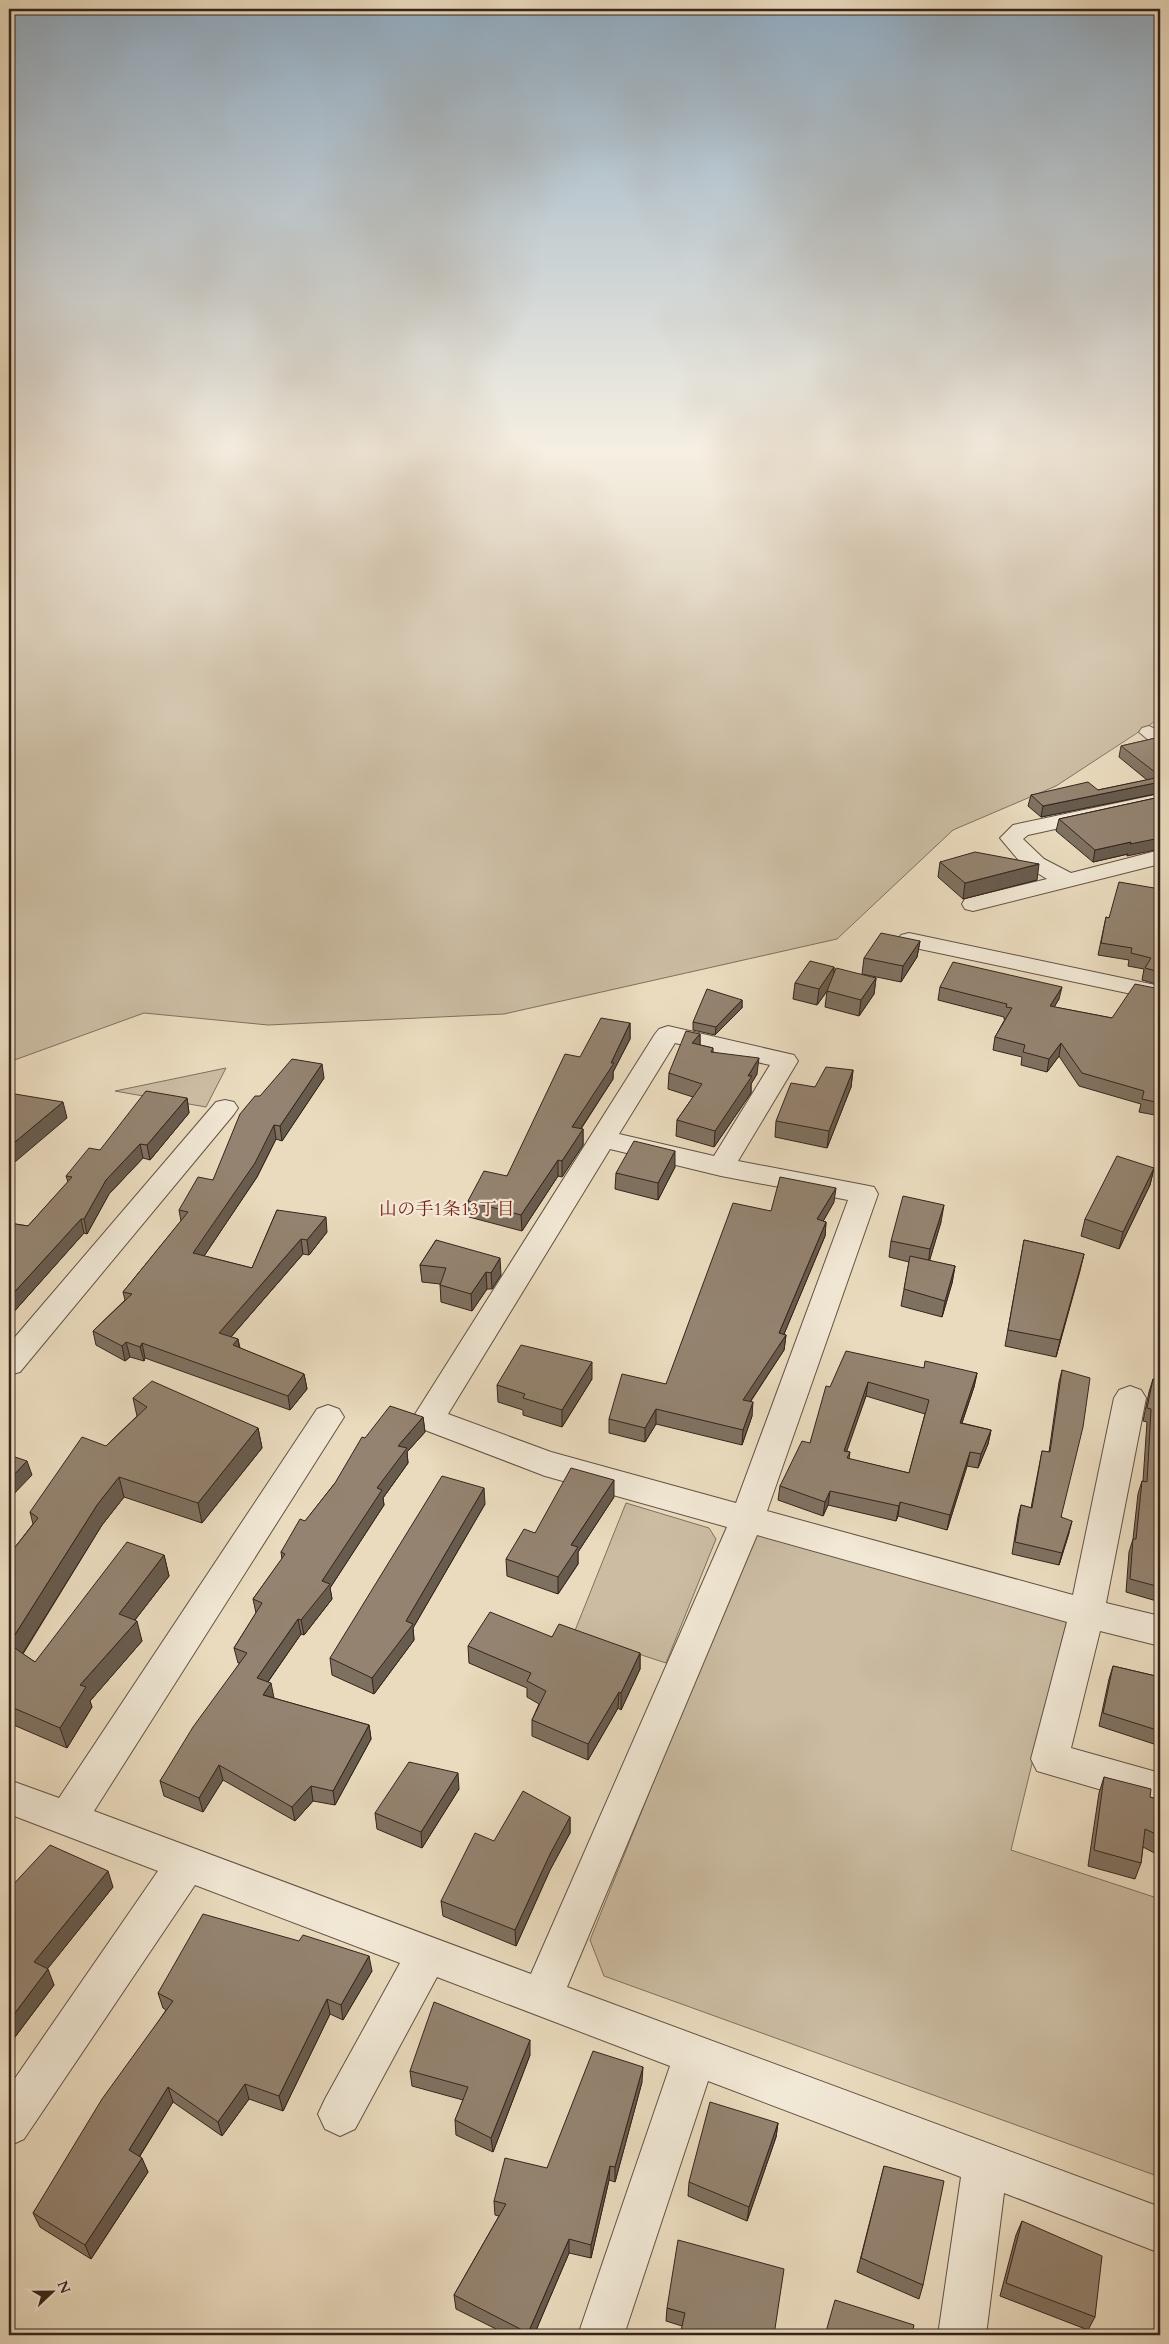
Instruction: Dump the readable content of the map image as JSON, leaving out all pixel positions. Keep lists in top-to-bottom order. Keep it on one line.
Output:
{"districts":["山の手1条13丁目"],"north":"right"}
